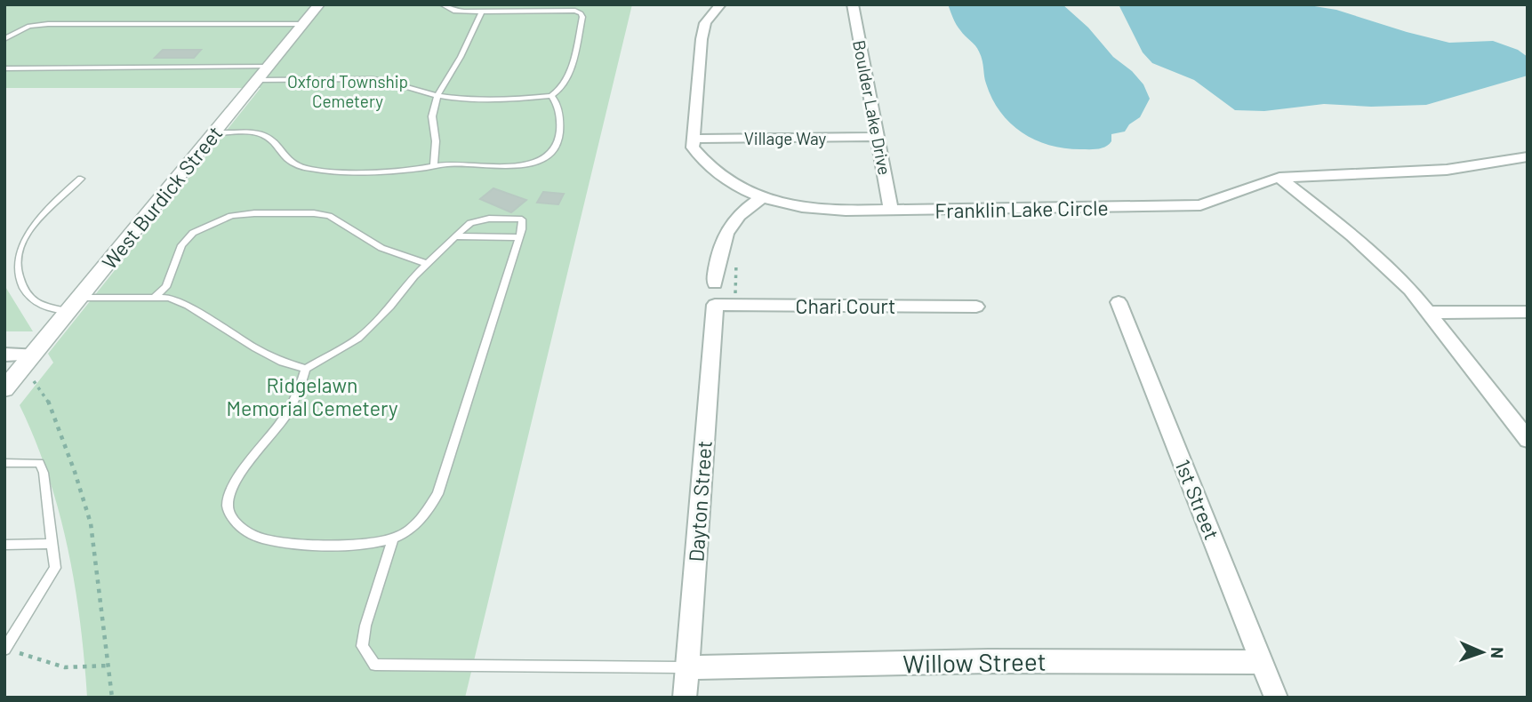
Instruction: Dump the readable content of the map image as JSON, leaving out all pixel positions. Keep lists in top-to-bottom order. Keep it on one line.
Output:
{"streets":{"street":["Boulder Lake Drive","Village Way","West Burdick Street","Franklin Lake Circle","Chari Court","1st Street","Dayton Street","Willow Street"]},"crossings":[["Boulder Lake Drive","Village Way"],["Boulder Lake Drive","Franklin Lake Circle"],["Chari Court","Dayton Street"],["1st Street","Willow Street"],["Dayton Street","Willow Street"]],"parks":["Oxford Township Cemetery","Ridgelawn Memorial Cemetery"],"north":"right"}
